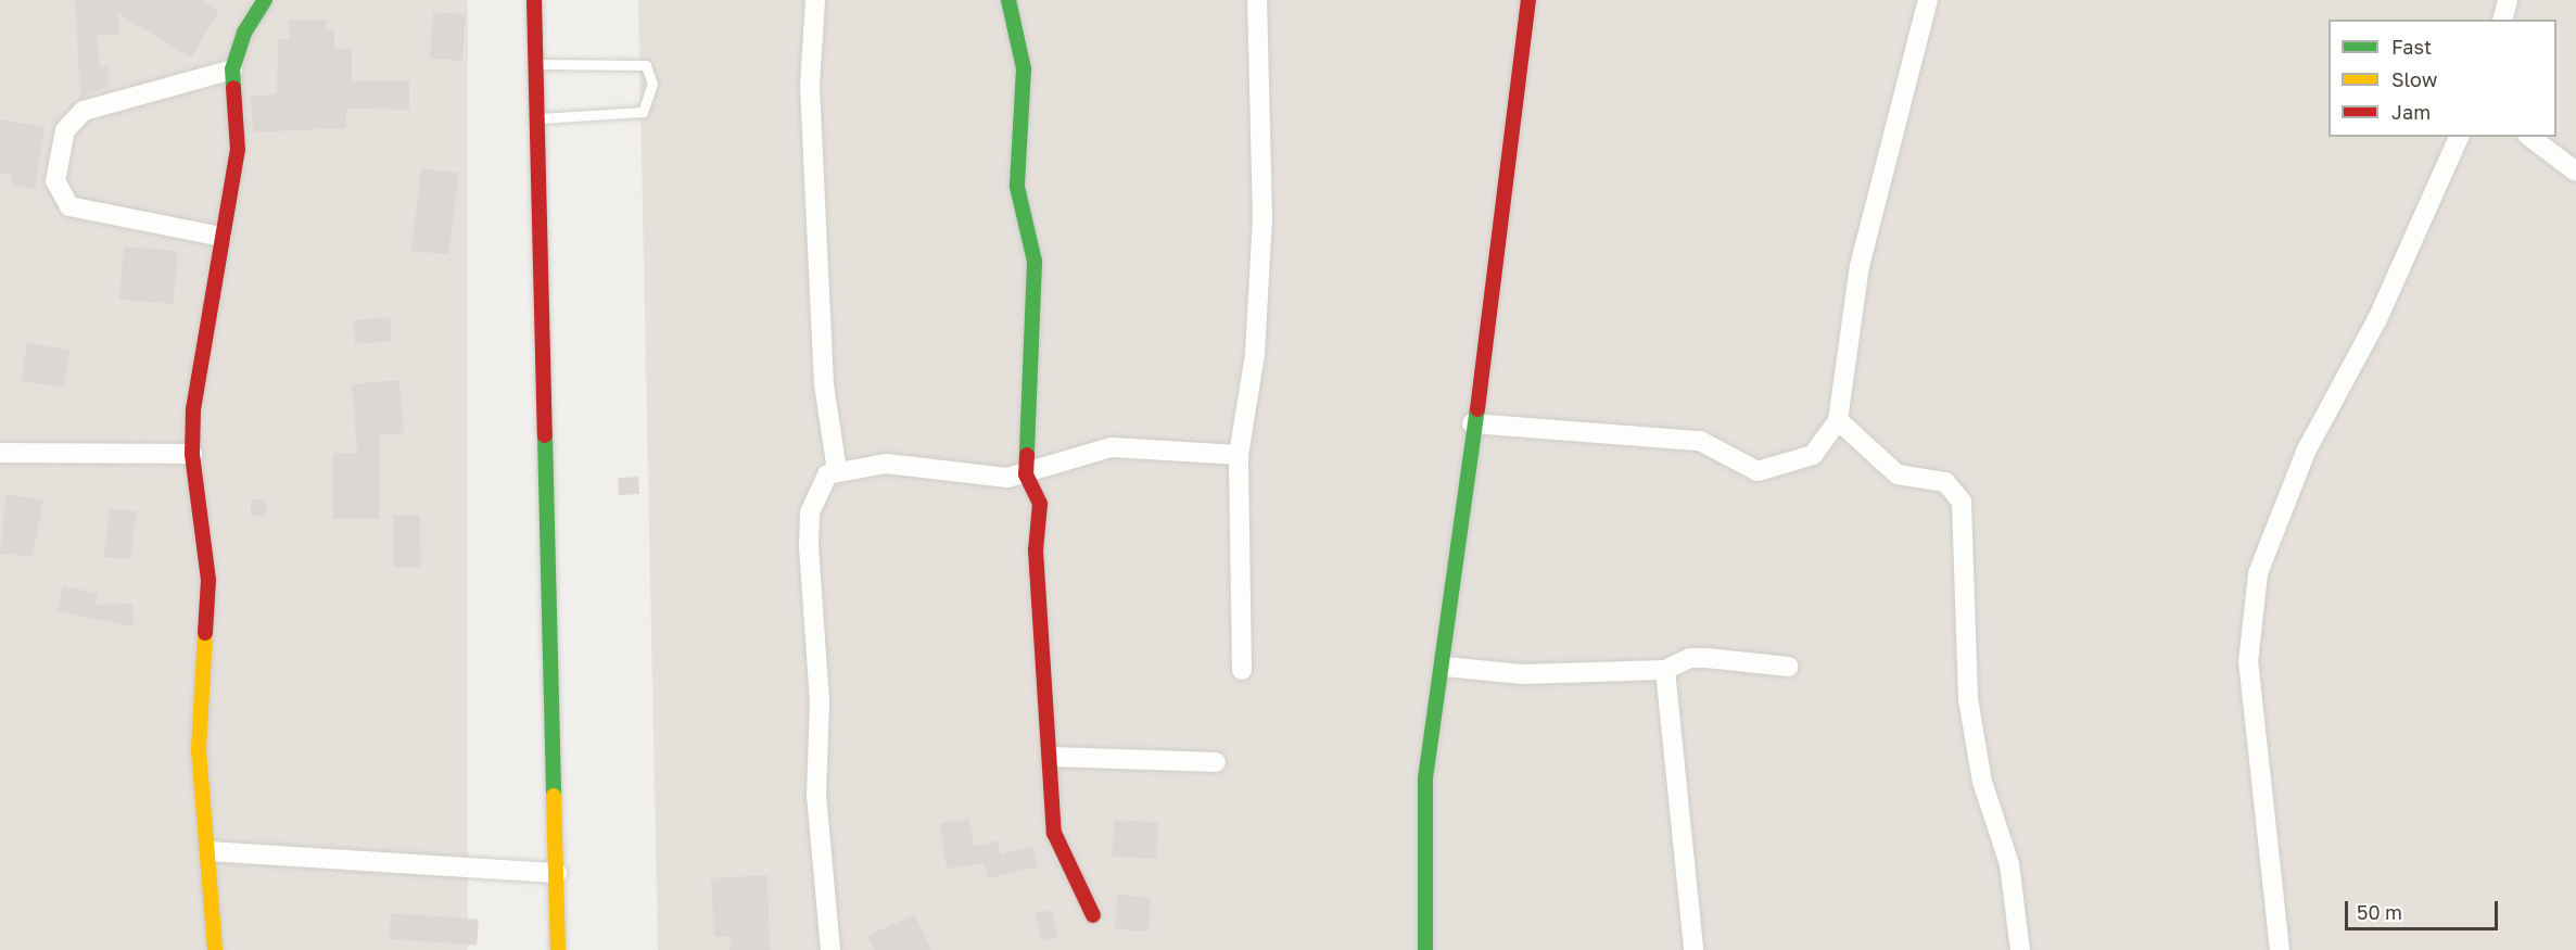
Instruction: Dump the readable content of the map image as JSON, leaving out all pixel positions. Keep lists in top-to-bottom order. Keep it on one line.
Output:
{"legend":["Fast","Slow","Jam"],"scale_bar":"50 m"}
